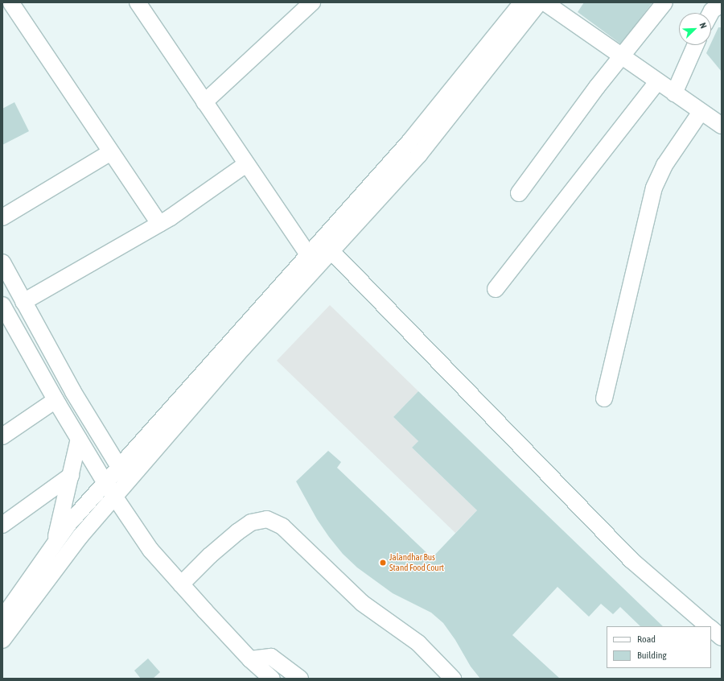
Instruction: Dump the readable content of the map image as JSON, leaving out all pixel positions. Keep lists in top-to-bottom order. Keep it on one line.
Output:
{"places":["Jalandhar Bus Stand Food Court"],"legend":["Road","Building"],"north":"top right"}
